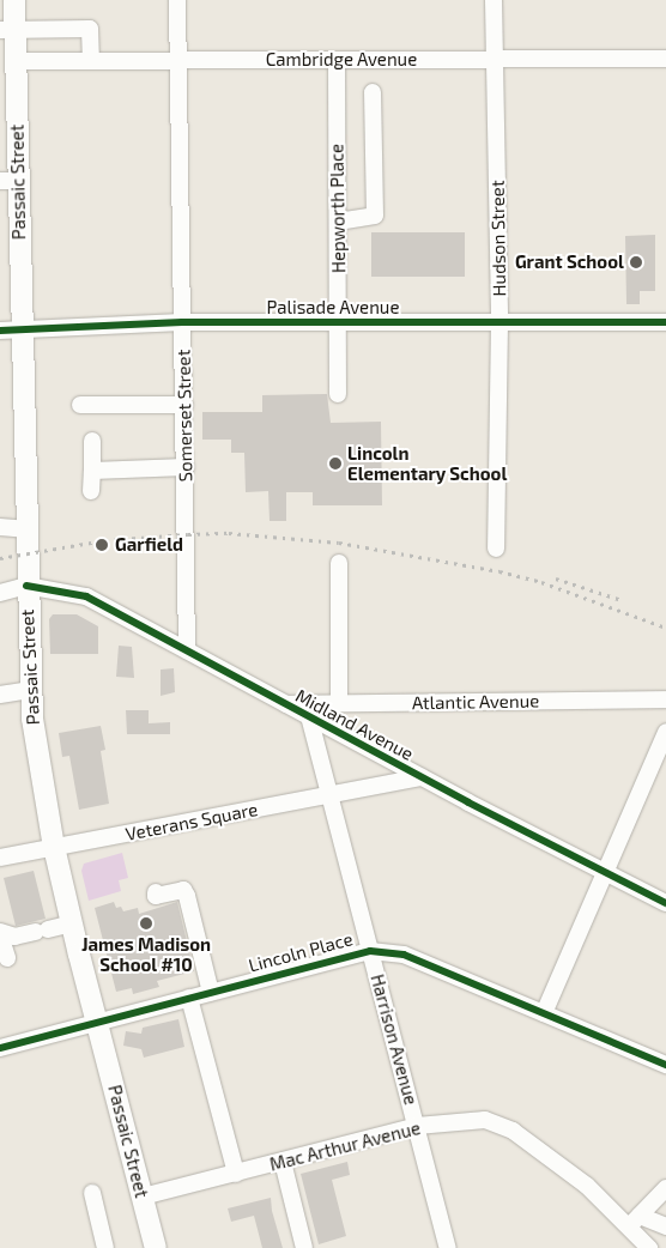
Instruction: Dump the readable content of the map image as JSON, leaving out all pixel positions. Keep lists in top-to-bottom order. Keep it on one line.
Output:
{"streets":{"main road":["Passaic Street"],"street":["Cambridge Avenue","Hepworth Place","Hudson Street","Palisade Avenue","Somerset Street","Atlantic Avenue","Midland Avenue","Veterans Square","Lincoln Place","Harrison Avenue","Mac Arthur Avenue"]},"crossings":[["Cambridge Avenue","Passaic Street"],["Cambridge Avenue","Hepworth Place"],["Cambridge Avenue","Hudson Street"],["Cambridge Avenue","Somerset Street"],["Passaic Street","Palisade Avenue"],["Passaic Street","Midland Avenue"],["Passaic Street","Veterans Square"],["Passaic Street","Lincoln Place"],["Passaic Street","Mac Arthur Avenue"],["Hepworth Place","Palisade Avenue"],["Hudson Street","Palisade Avenue"],["Palisade Avenue","Somerset Street"],["Somerset Street","Midland Avenue"],["Atlantic Avenue","Midland Avenue"],["Midland Avenue","Veterans Square"],["Veterans Square","Harrison Avenue"],["Lincoln Place","Harrison Avenue"],["Harrison Avenue","Mac Arthur Avenue"]],"places":["Grant School","Lincoln Elementary School","Garfield","James Madison School #10"]}
